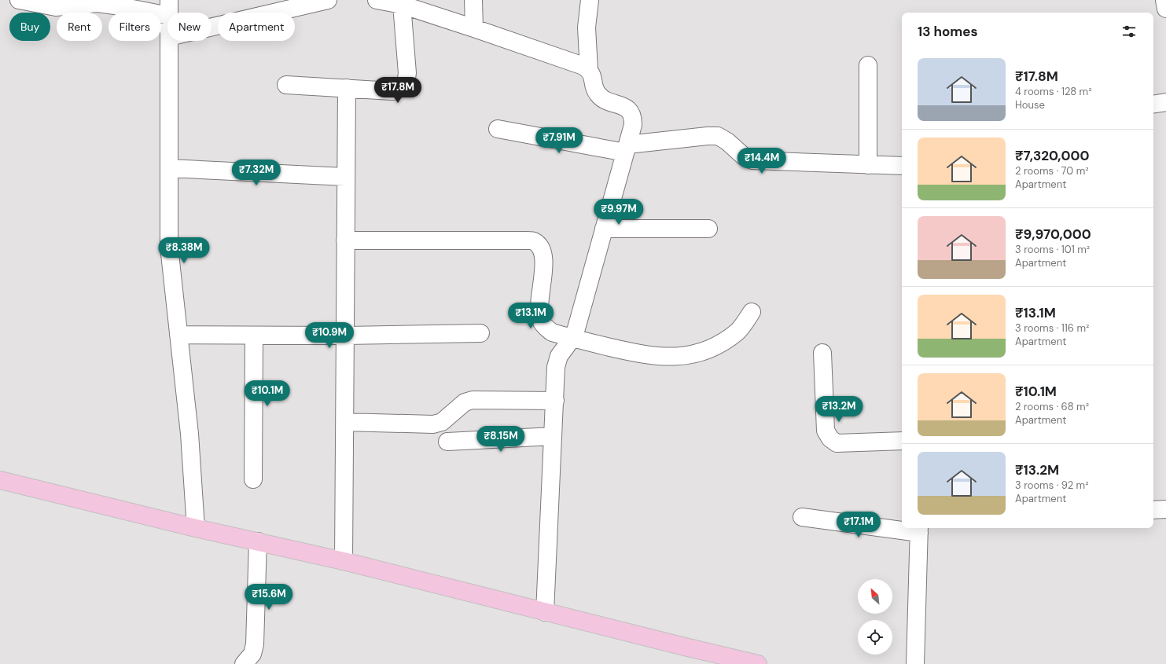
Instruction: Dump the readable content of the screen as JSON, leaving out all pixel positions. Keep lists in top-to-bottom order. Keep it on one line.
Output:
{"north":"top left","page":{"chip":["Buy","Rent","Filters","New","Apartment"],"heading":"13 homes","list":[{"name":"₹17.8M","note":"4 rooms · 128 m² · House"},{"name":"₹7,320,000","note":"2 rooms · 70 m² · Apartment"},{"name":"₹9,970,000","note":"3 rooms · 101 m² · Apartment"},{"name":"₹13.1M","note":"3 rooms · 116 m² · Apartment"},{"name":"₹10.1M","note":"2 rooms · 68 m² · Apartment"},{"name":"₹13.2M","note":"3 rooms · 92 m² · Apartment"}],"price":["₹17.8M","₹7.91M","₹14.4M","₹7.32M","₹9.97M","₹8.38M","₹13.1M","₹10.9M","₹10.1M","₹13.2M","₹8.15M","₹17.1M","₹15.6M"]}}
